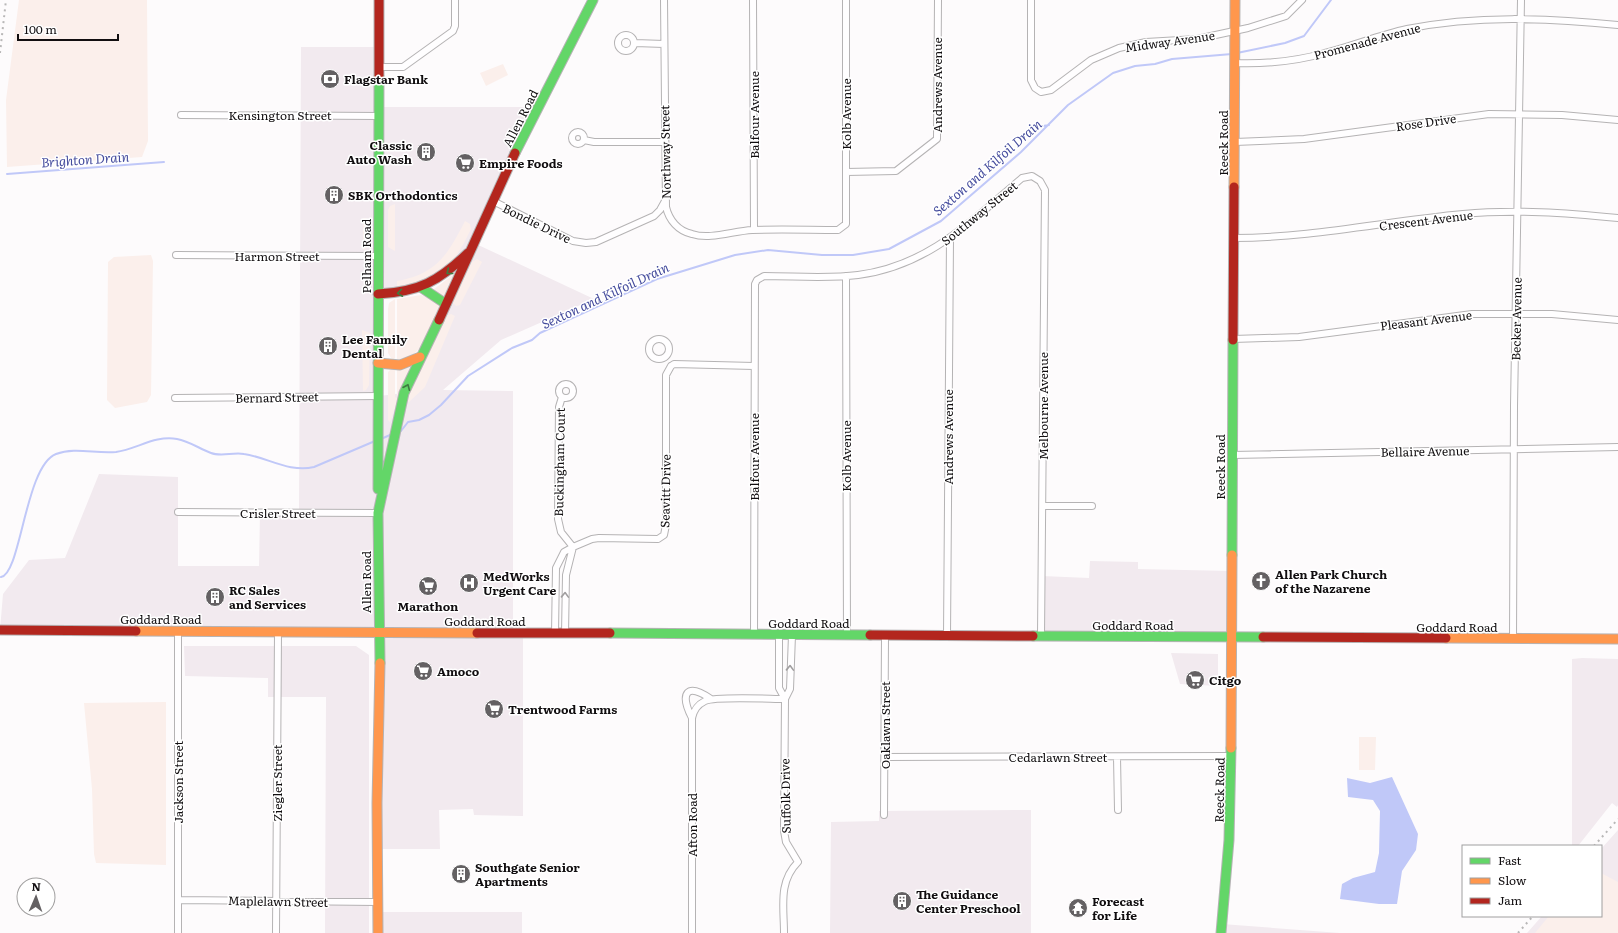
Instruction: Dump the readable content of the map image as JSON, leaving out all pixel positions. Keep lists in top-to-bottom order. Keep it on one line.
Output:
{"streets":{"main road":["Allen Road","Reeck Road","Pelham Road","Goddard Road"],"street":["Midway Avenue","Promenade Avenue","Andrews Avenue","Kolb Avenue","Kensington Street","Balfour Avenue","Rose Drive","Northway Street","Southway Street","Crescent Avenue","Bondie Drive","Harmon Street","Becker Avenue","Pleasant Avenue","Bernard Street","Melbourne Avenue","Bellaire Avenue","Buckingham Court","Seavitt Drive","Crisler Street","Oaklawn Street","Cedarlawn Street","Jackson Street","Ziegler Street","Suffolk Drive","Afton Road","Maplelawn Street"]},"crossings":[["Midway Avenue","Reeck Road"],["Promenade Avenue","Reeck Road"],["Promenade Avenue","Becker Avenue"],["Andrews Avenue","Kolb Avenue"],["Andrews Avenue","Southway Street"],["Andrews Avenue","Goddard Road"],["Kolb Avenue","Northway Street"],["Kolb Avenue","Southway Street"],["Kolb Avenue","Goddard Road"],["Kensington Street","Pelham Road"],["Balfour Avenue","Northway Street"],["Balfour Avenue","Southway Street"],["Balfour Avenue","Goddard Road"],["Allen Road","Bondie Drive"],["Allen Road","Pelham Road"],["Allen Road","Crisler Street"],["Allen Road","Goddard Road"],["Allen Road","Maplelawn Street"],["Rose Drive","Reeck Road"],["Rose Drive","Becker Avenue"],["Reeck Road","Crescent Avenue"],["Reeck Road","Pleasant Avenue"],["Reeck Road","Bellaire Avenue"],["Reeck Road","Goddard Road"],["Reeck Road","Cedarlawn Street"],["Northway Street","Bondie Drive"],["Southway Street","Melbourne Avenue"],["Crescent Avenue","Becker Avenue"],["Harmon Street","Pelham Road"],["Pelham Road","Bernard Street"],["Pelham Road","Crisler Street"],["Becker Avenue","Pleasant Avenue"],["Becker Avenue","Bellaire Avenue"],["Becker Avenue","Goddard Road"],["Melbourne Avenue","Goddard Road"],["Buckingham Court","Seavitt Drive"],["Goddard Road","Oaklawn Street"],["Goddard Road","Jackson Street"],["Goddard Road","Ziegler Street"],["Goddard Road","Suffolk Drive"],["Oaklawn Street","Cedarlawn Street"],["Jackson Street","Maplelawn Street"],["Ziegler Street","Maplelawn Street"]],"water":["Brighton Drain","Sexton and Kilfoil Drain"],"places":{"bank":["Flagstar Bank"],"building":["Classic Auto Wash","SBK Orthodontics","Lee Family Dental","RC Sales and Services","Southgate Senior Apartments","The Guidance Center Preschool"],"supermarket":["Empire Foods","Marathon","Amoco","Citgo","Trentwood Farms"],"church":["Allen Park Church of the Nazarene"],"hospital":["MedWorks Urgent Care"],"temple":["Forecast for Life"]},"legend":["Fast","Slow","Jam"],"scale_bar":"100 m","north":"top"}
